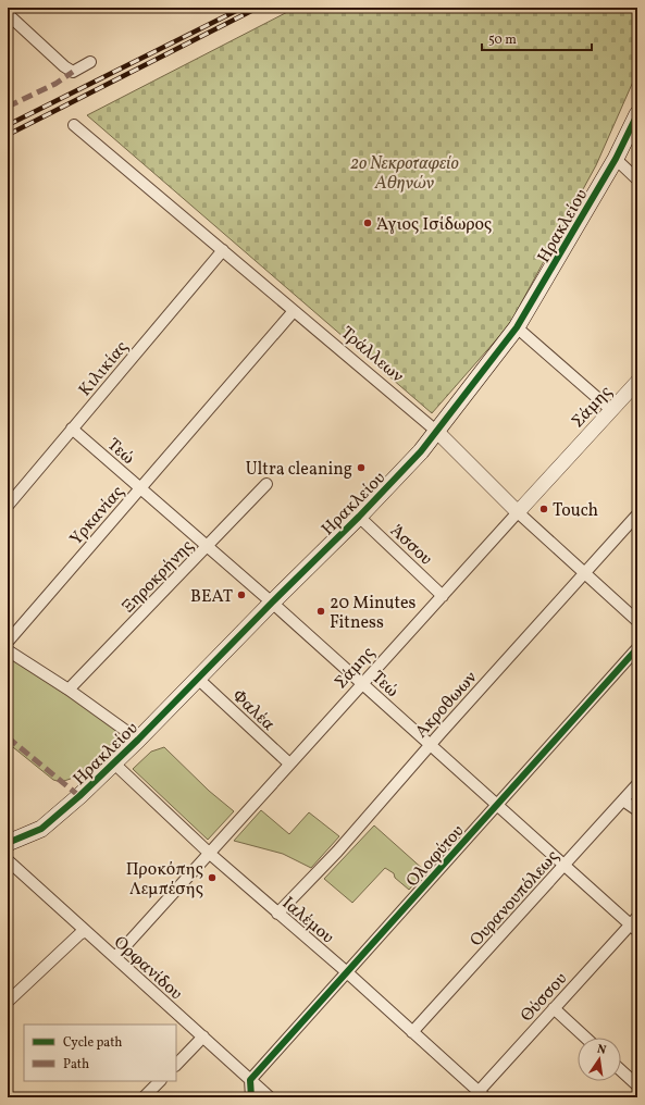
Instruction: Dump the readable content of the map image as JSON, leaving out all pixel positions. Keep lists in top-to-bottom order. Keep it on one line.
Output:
{"streets":{"main road":["Ηρακλείου"],"street":["Τράλλεων","Κιλικίας","Σάμης","Τεώ","Υρκανίας","Άσσου","Ξηροκρήνης","Ακροθωων","Φαλέα","Ολοφύτου","Ουρανουπόλεως","Ιαλέμου","Ορφανίδου","Θύσσου"]},"crossings":[["Ηρακλείου","Τράλλεων"],["Ηρακλείου","Τεώ"],["Ηρακλείου","Άσσου"],["Ηρακλείου","Φαλέα"],["Ηρακλείου","Ιαλέμου"],["Τράλλεων","Κιλικίας"],["Τράλλεων","Σάμης"],["Τράλλεων","Υρκανίας"],["Τράλλεων","Ακροθωων"],["Κιλικίας","Τεώ"],["Σάμης","Τεώ"],["Σάμης","Άσσου"],["Σάμης","Φαλέα"],["Σάμης","Ιαλέμου"],["Σάμης","Ορφανίδου"],["Τεώ","Υρκανίας"],["Τεώ","Ξηροκρήνης"],["Τεώ","Ακροθωων"],["Τεώ","Ολοφύτου"],["Τεώ","Ουρανουπόλεως"],["Τεώ","Θύσσου"],["Ακροθωων","Ιαλέμου"],["Ολοφύτου","Ιαλέμου"],["Ολοφύτου","Ορφανίδου"],["Ουρανουπόλεως","Ιαλέμου"],["Ιαλέμου","Θύσσου"]],"parks":["2ο Νεκροταφείο Αθηνών"],"places":["Άγιος Ισίδωρος","Ultra cleaning","Touch","ΒΕΑΤ","20 Μinutes Fitness","Προκόπης Λεμπέσης"],"legend":["Cycle path","Path"],"scale_bar":"50 m","north":"top"}
